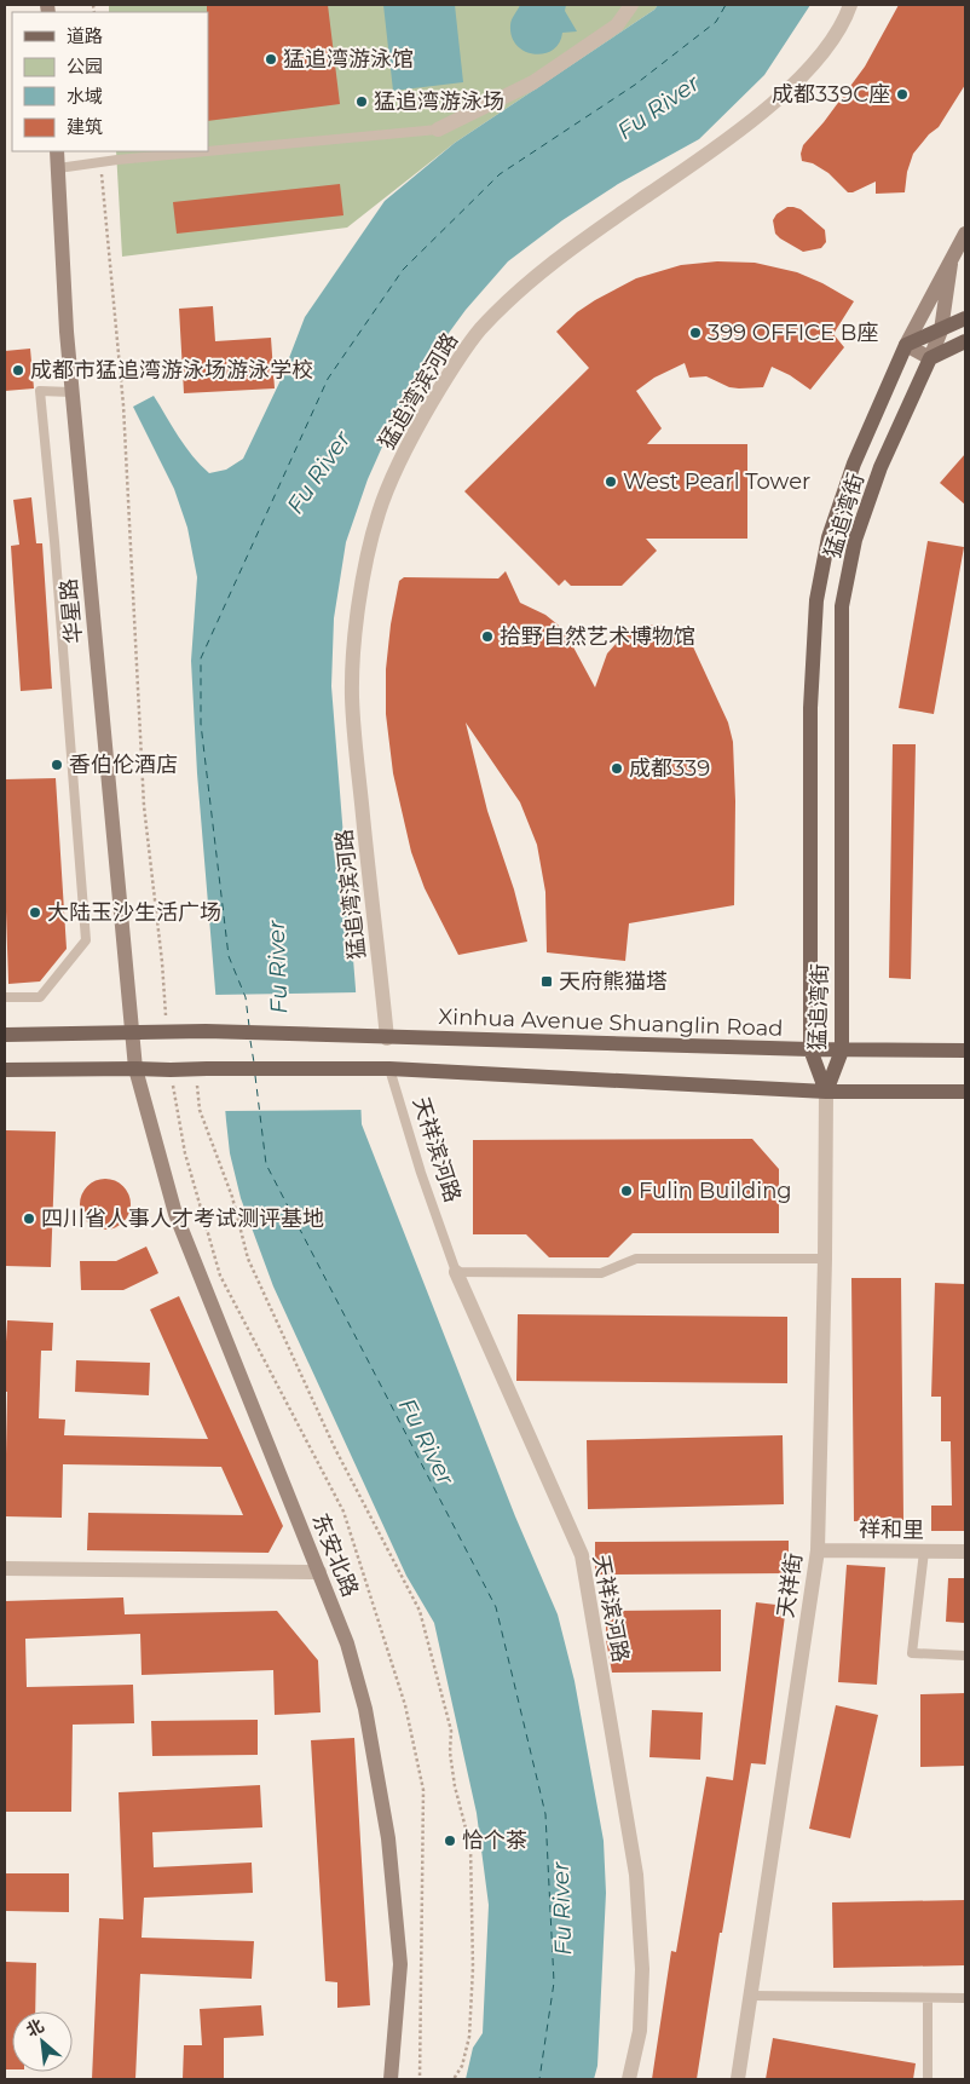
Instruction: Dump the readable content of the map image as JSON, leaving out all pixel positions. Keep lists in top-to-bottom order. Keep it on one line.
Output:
{"streets":{"main road":["猛追湾街","Xinhua Avenue Shuanglin Road"],"street":["猛追湾滨河路","华星路","天祥滨河路","祥和里","东安北路","天祥街"]},"crossings":[["猛追湾滨河路","Xinhua Avenue Shuanglin Road"],["猛追湾街","Xinhua Avenue Shuanglin Road"],["猛追湾街","天祥街"],["华星路","Xinhua Avenue Shuanglin Road"],["华星路","东安北路"],["祥和里","天祥街"]],"water":["Fu River"],"places":{"other":["猛追湾游泳馆","成都339C座","猛追湾游泳场","399 OFFICE B座","成都市猛追湾游泳场游泳学校","West Pearl Tower","拾野自然艺术博物馆","香伯伦酒店","成都339","大陆玉沙生活广场","Fulin Building","四川省人事人才考试测评基地","恰个茶"],"transit":["天府熊猫塔"]},"legend":["道路","公园","水域","建筑"],"north":"top left"}
